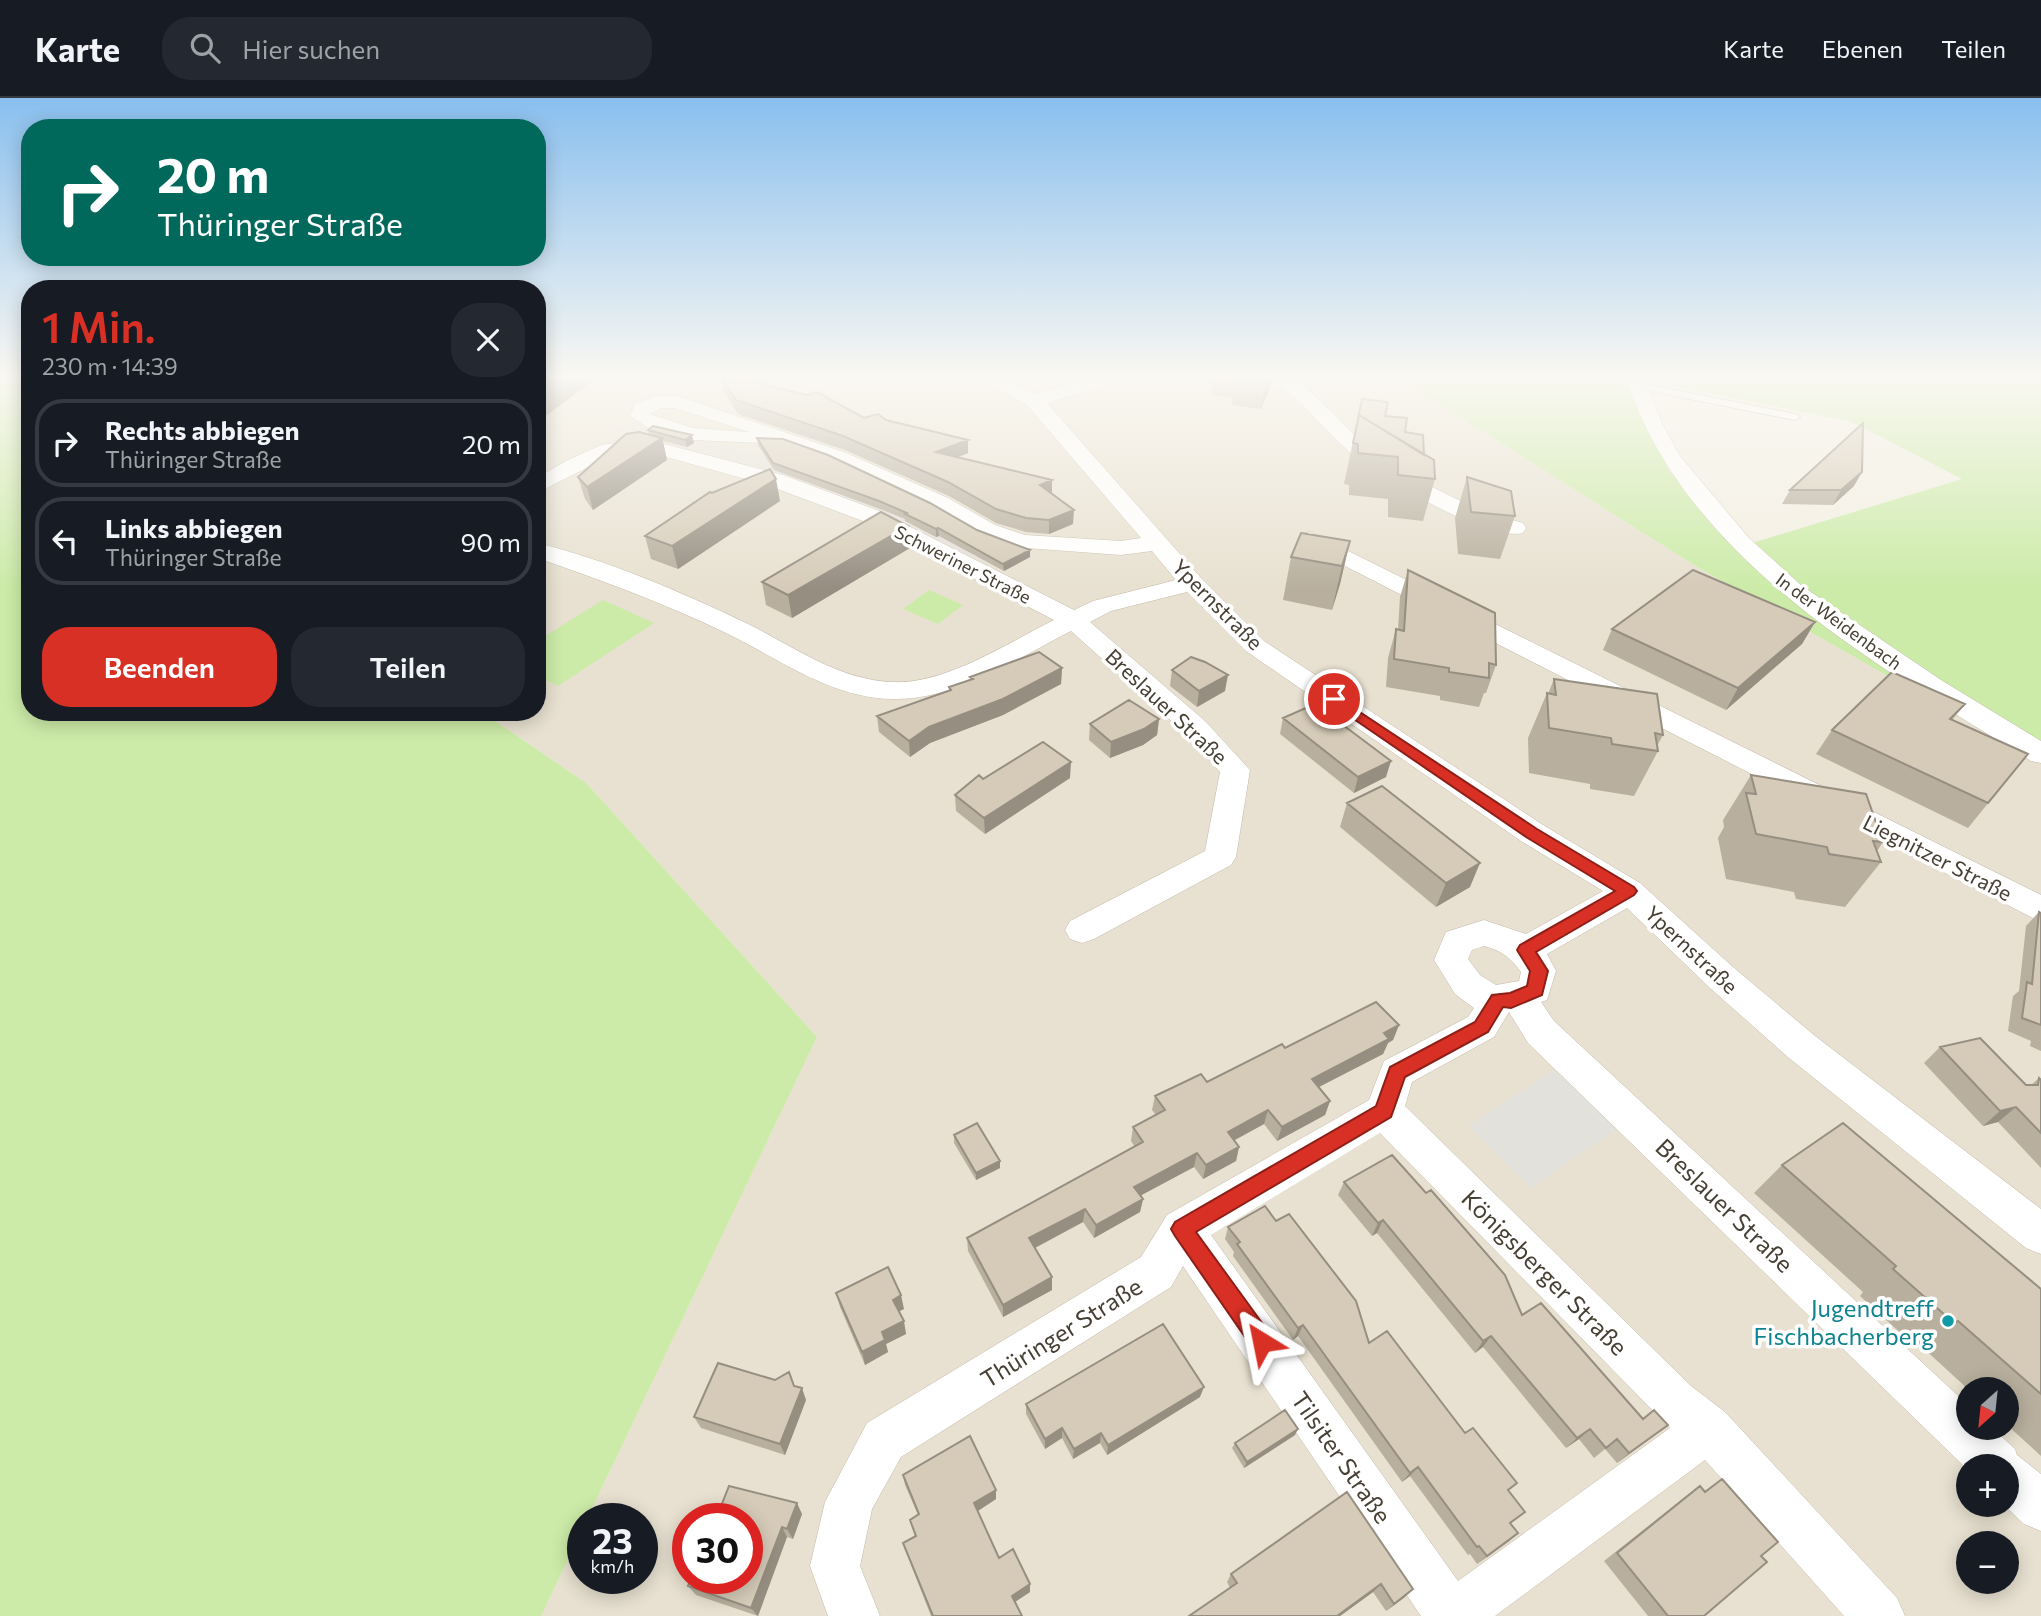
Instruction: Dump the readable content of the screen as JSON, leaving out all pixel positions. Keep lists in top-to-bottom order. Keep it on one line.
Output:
{"streets":{"street":["Schweriner Straße","Ypernstraße","In der Weidenbach","Breslauer Straße","Liegnitzer Straße","Königsberger Straße","Thüringer Straße","Tilsiter Straße"]},"crossings":[["Schweriner Straße","Breslauer Straße"],["Königsberger Straße","Thüringer Straße"],["Thüringer Straße","Tilsiter Straße"]],"places":["Jugendtreff Fischbacherberg"],"north":"bottom left","page":{"header":"Karte","search":"Hier suchen","nav":["Karte","Ebenen","Teilen"],"turn":["20 m","Thüringer Straße"],"heading":["1 Min.","230 m · 14:39"],"list":[{"name":"Rechts abbiegen","note":"Thüringer Straße","value":"20 m"},{"name":"Links abbiegen","note":"Thüringer Straße","value":"90 m"}],"buttons":["Beenden","Teilen"],"map_buttons":["+","−"],"speed":"23 km/h","limit":"30"}}
